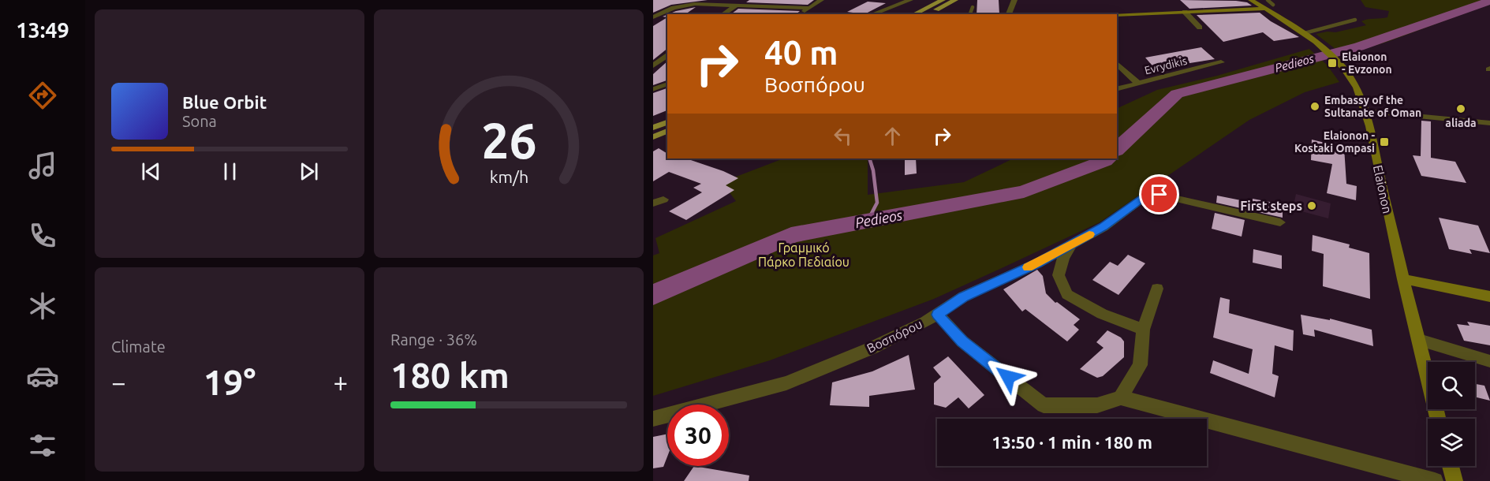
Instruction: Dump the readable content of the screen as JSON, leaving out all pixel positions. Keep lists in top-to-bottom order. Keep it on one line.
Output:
{"streets":{"main road":["Elaionon"],"street":["Evrydikis","Βοσπόρου"]},"water":["Pedieos"],"parks":["Γραμμικό Πάρκο Πεδιαίου"],"places":{"transit":["Elaionon - Evzonon","Elaionon - Kostaki Ompasi"],"other":["Embassy of the Sultanate of Oman","aliada","First steps"]},"page":{"tabs":"13:49","turn":["40 m","Βοσπόρου"],"song":["Blue Orbit","Sona"],"tile":["Climate",["Range · 36%","180 km"]],"heat":["−","19°","+"],"limit":"30","trip":"13:50 · 1 min · 180 m","gauge":["26","km/h"]}}
